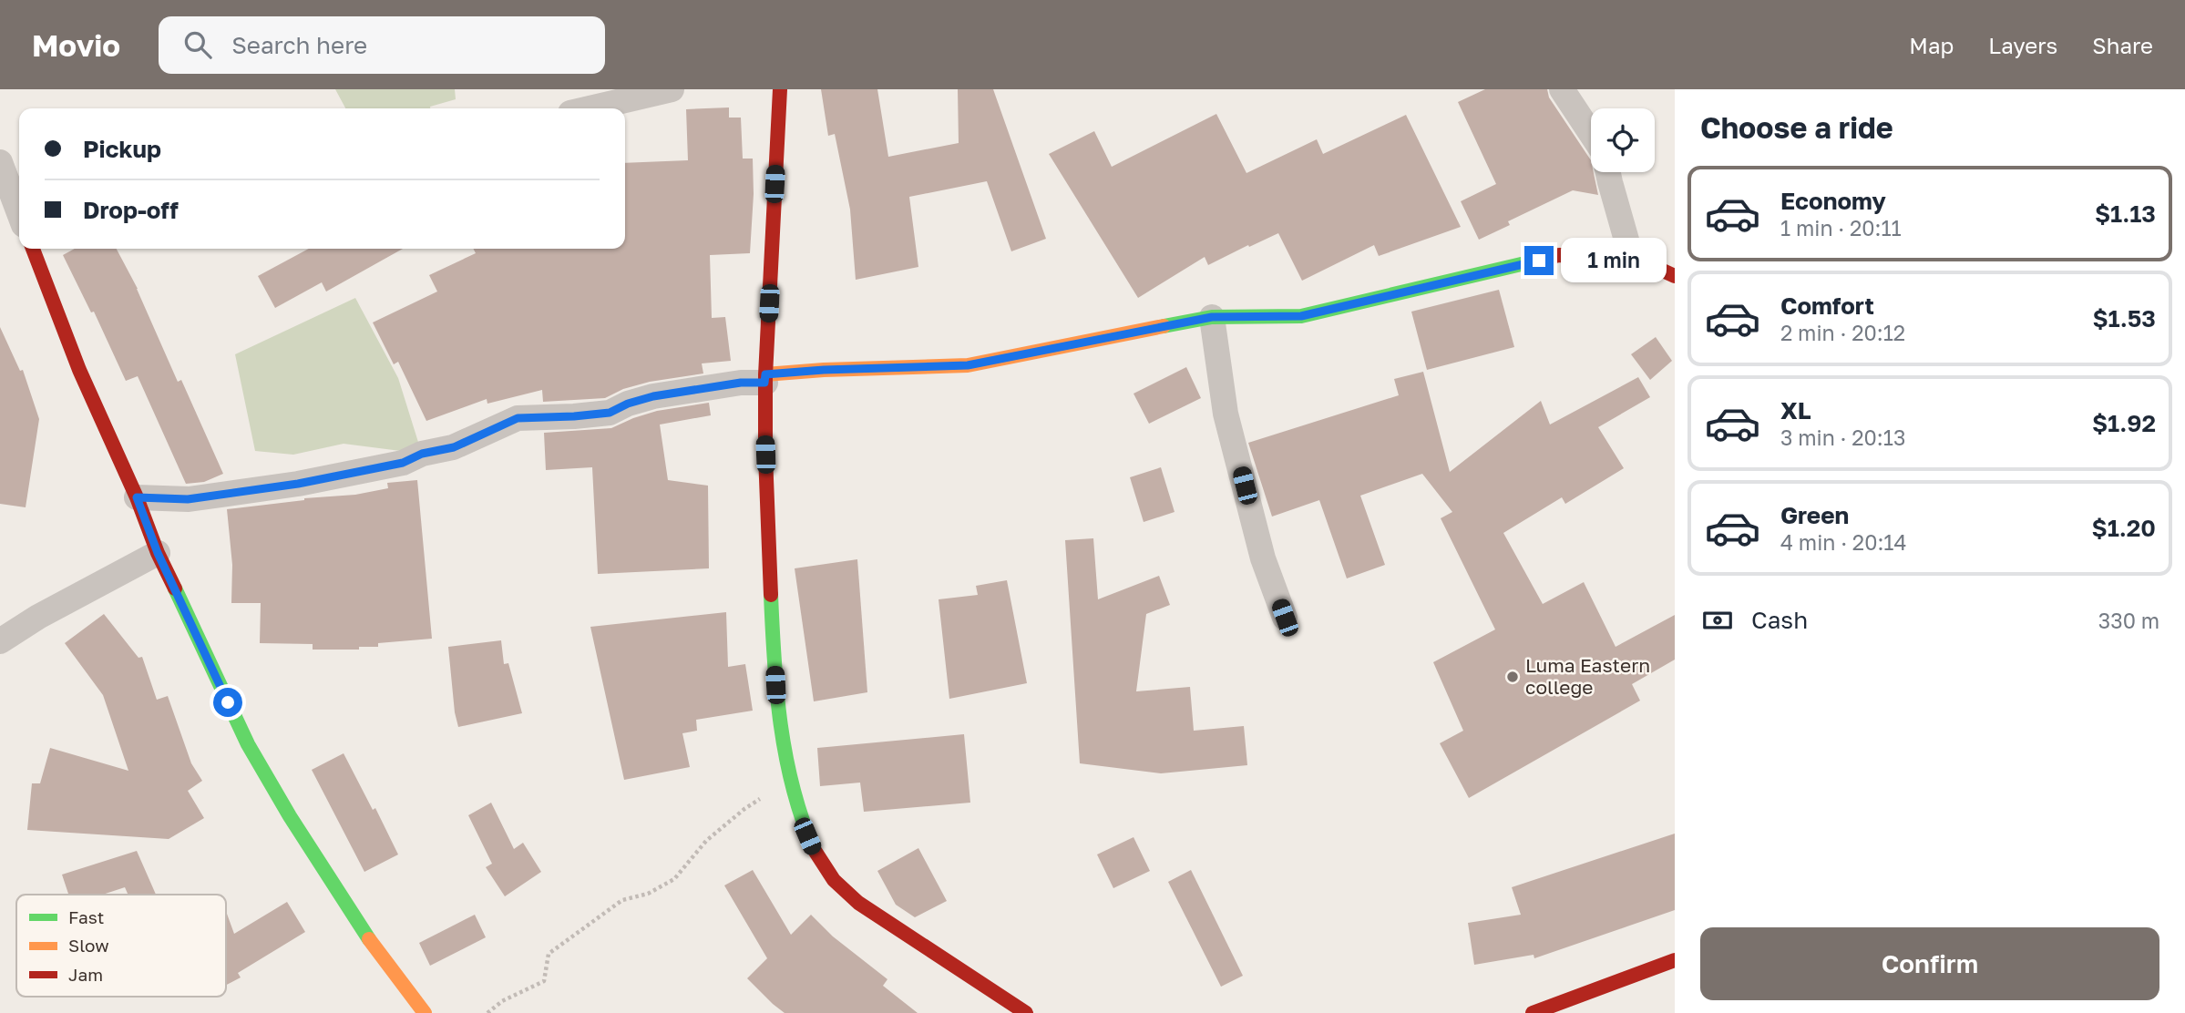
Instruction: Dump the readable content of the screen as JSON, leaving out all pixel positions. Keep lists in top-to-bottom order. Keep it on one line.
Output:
{"places":["Luma Eastern college"],"legend":["Fast","Slow","Jam"],"page":{"header":"Movio","search":"Search here","nav":["Map","Layers","Share"],"heading":"Choose a ride","banner":["Pickup","Drop-off"],"list":[{"name":"Economy","note":"1 min · 20:11","value":"$1.13"},{"name":"Comfort","note":"2 min · 20:12","value":"$1.53"},{"name":"XL","note":"3 min · 20:13","value":"$1.92"},{"name":"Green","note":"4 min · 20:14","value":"$1.20"}],"bubble":"1 min","pay":["Cash","330 m"],"buttons":"Confirm"}}
